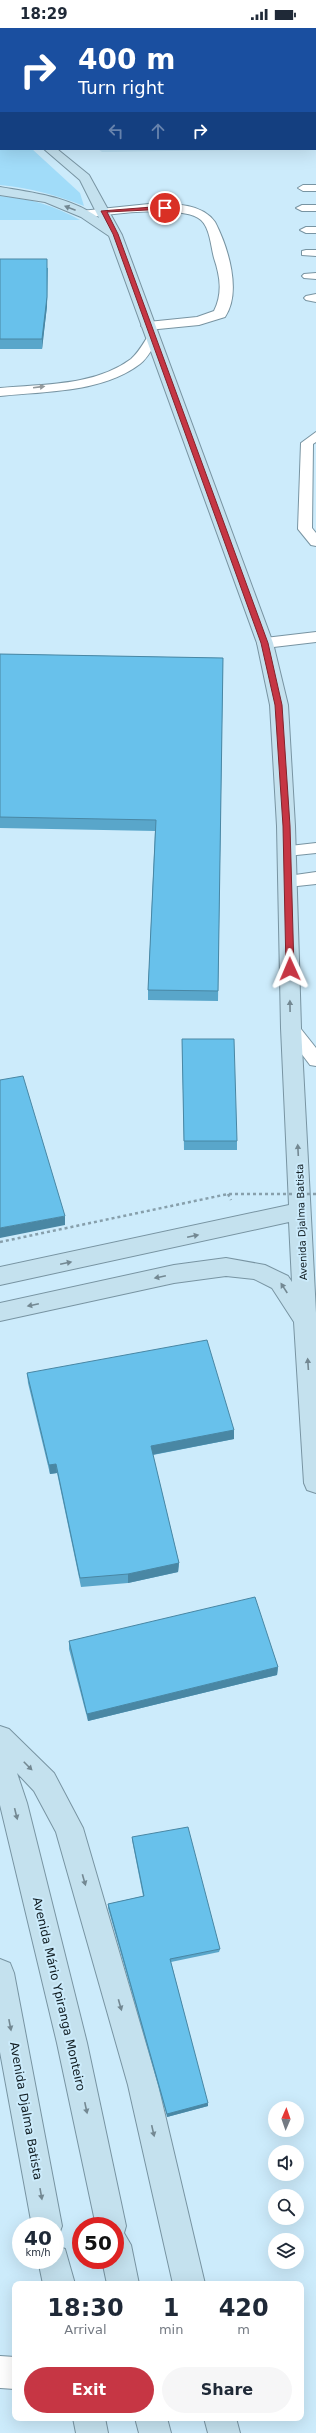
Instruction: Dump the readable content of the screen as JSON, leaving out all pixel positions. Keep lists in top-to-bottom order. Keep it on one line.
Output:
{"streets":{"main road":["Avenida Djalma Batista","Avenida Mário Ypiranga Monteiro"]},"north":"top","page":{"status":"18:29","turn":["400 m","Turn right"],"speed":"40 km/h","limit":"50","eta":["18:30","Arrival","1","min","420","m"],"buttons":["Exit","Share"]}}
